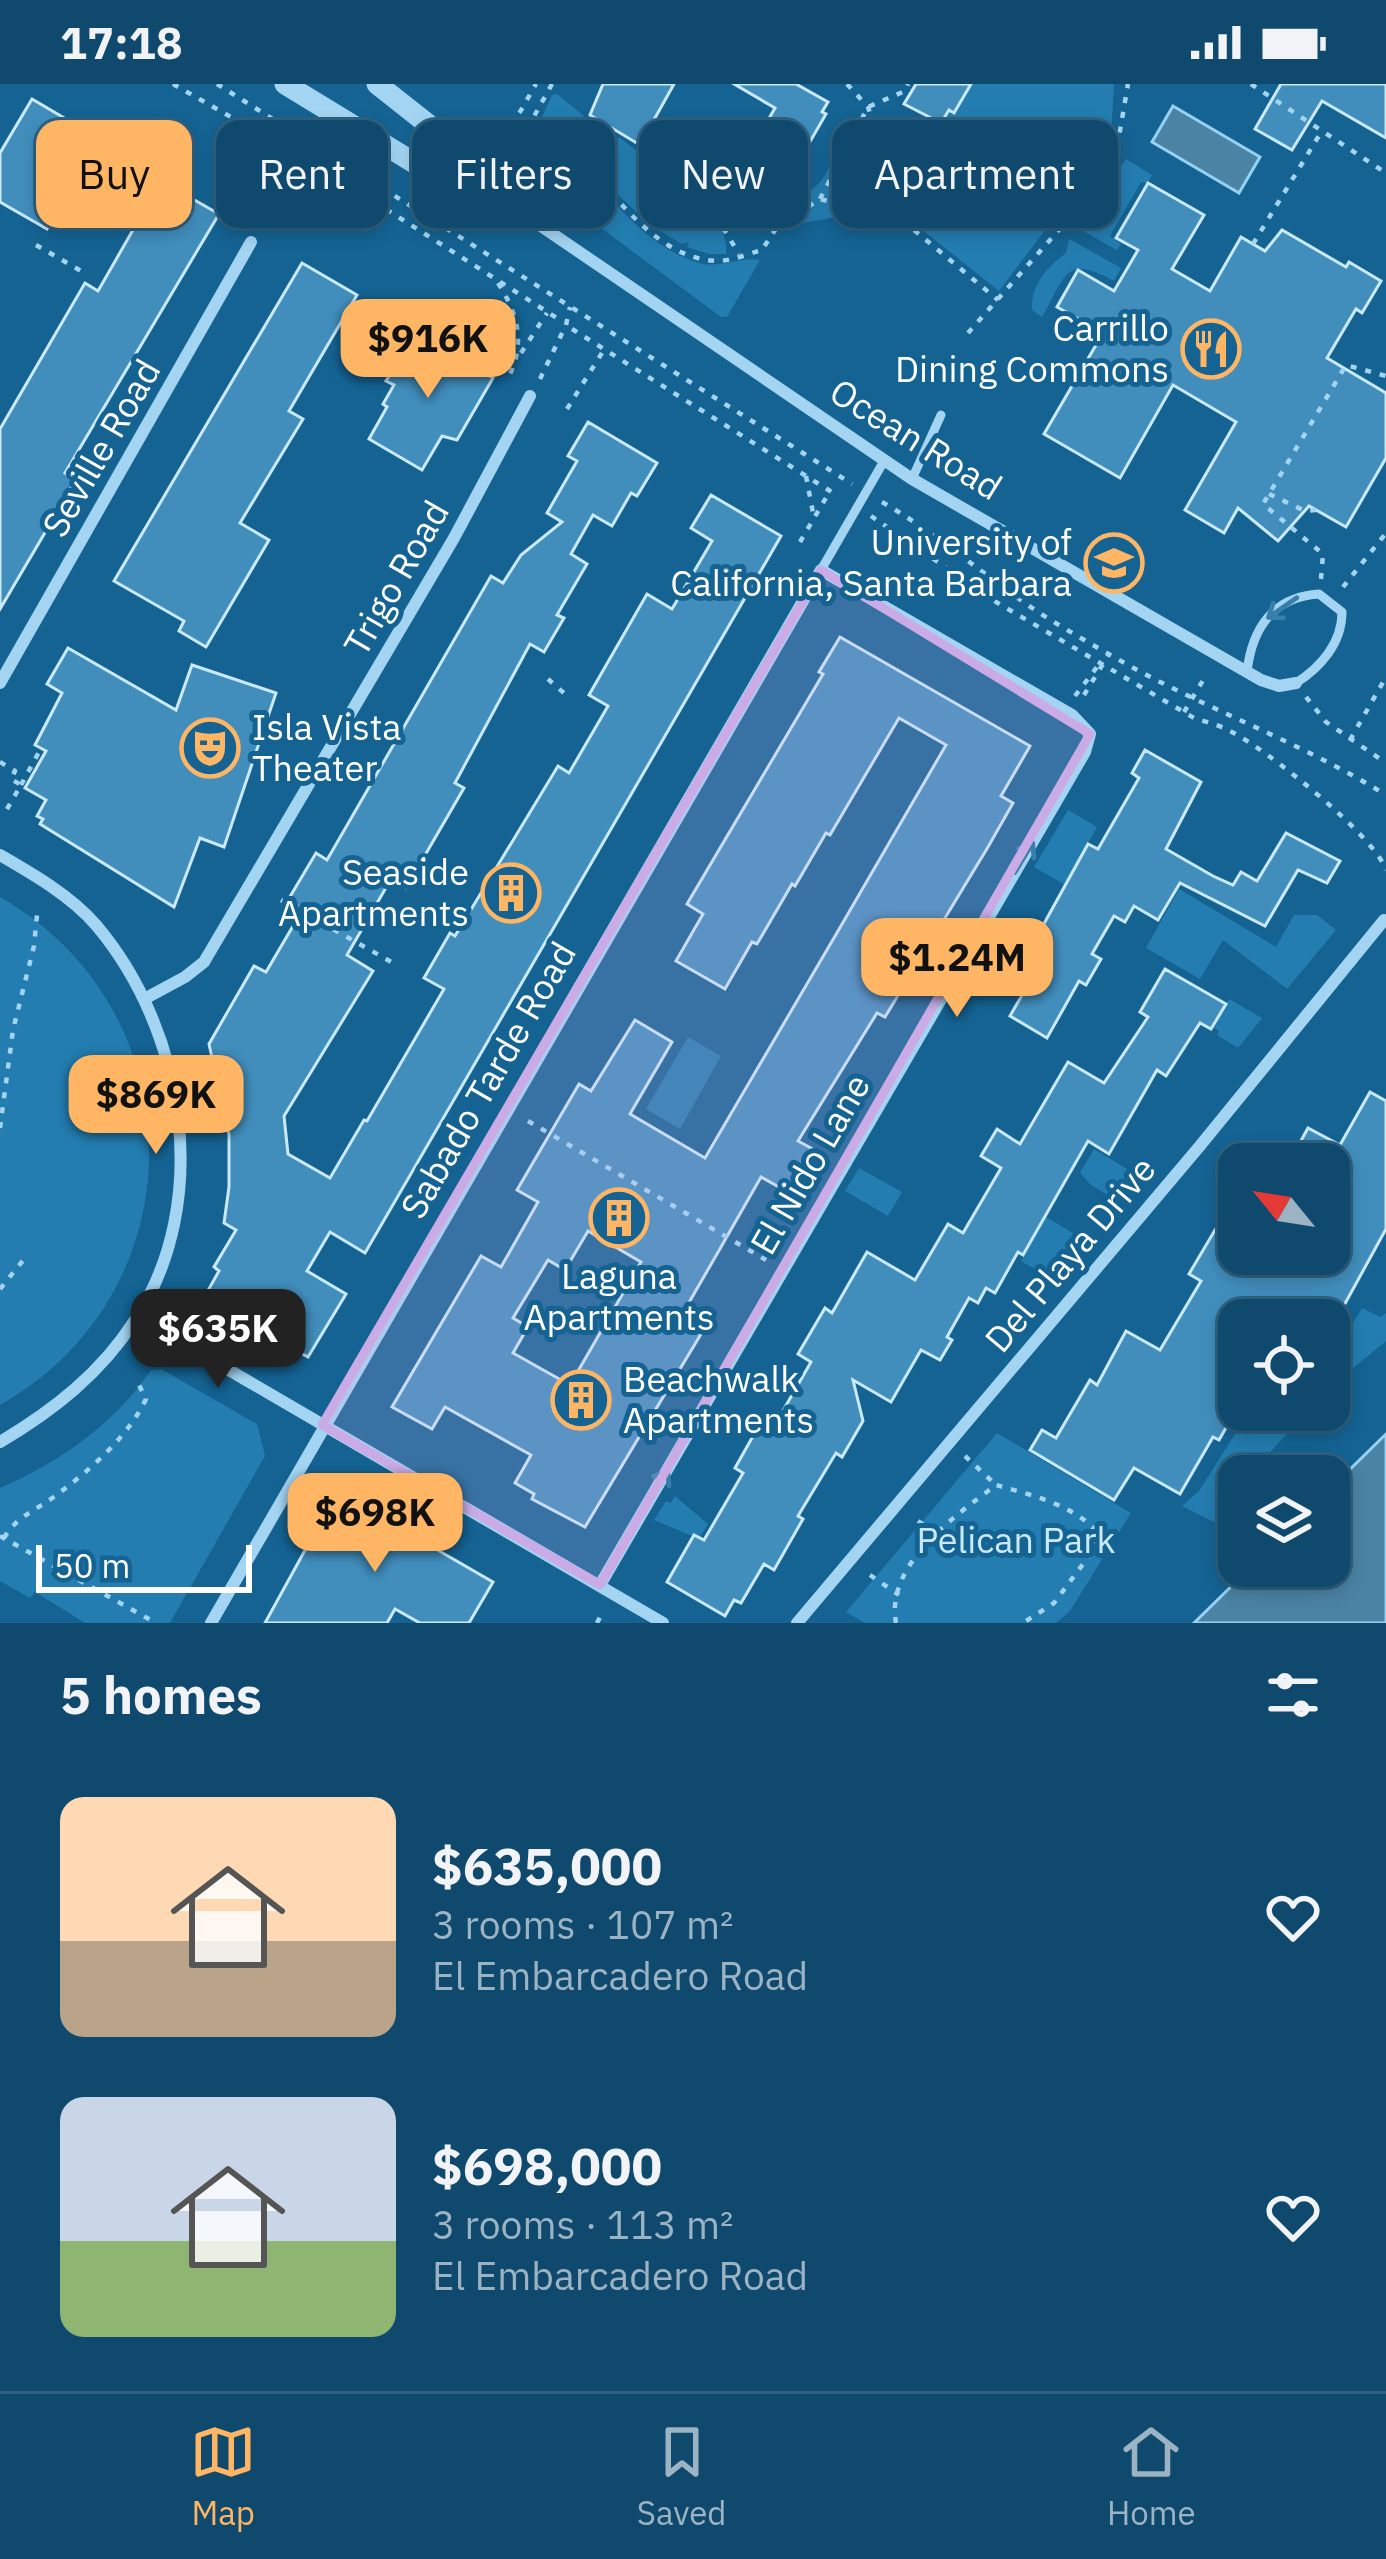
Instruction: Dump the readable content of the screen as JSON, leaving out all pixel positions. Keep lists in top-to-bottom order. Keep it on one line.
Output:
{"streets":{"street":["Ocean Road","Seville Road","Trigo Road","Sabado Tarde Road","El Nido Lane","Del Playa Drive"]},"one_way":["El Nido Lane"],"parks":["Pelican Park"],"places":{"restaurant":["Carrillo Dining Commons"],"school or university":["University of California, Santa Barbara"],"theatre":["Isla Vista Theater"],"building":["Seaside Apartments","Laguna Apartments","Beachwalk Apartments"]},"scale_bar":"50 m","north":"top left","page":{"status":"17:18","chip":["Buy","Rent","Filters","New","Apartment"],"price":["$916K","$1.24M","$869K","$635K","$698K"],"scale":"50 m","heading":"5 homes","list":[{"name":"$635,000","note":"3 rooms · 107 m² · El Embarcadero Road"},{"name":"$698,000","note":"3 rooms · 113 m² · El Embarcadero Road"}],"tabs":["Map","Saved","Home"]}}
